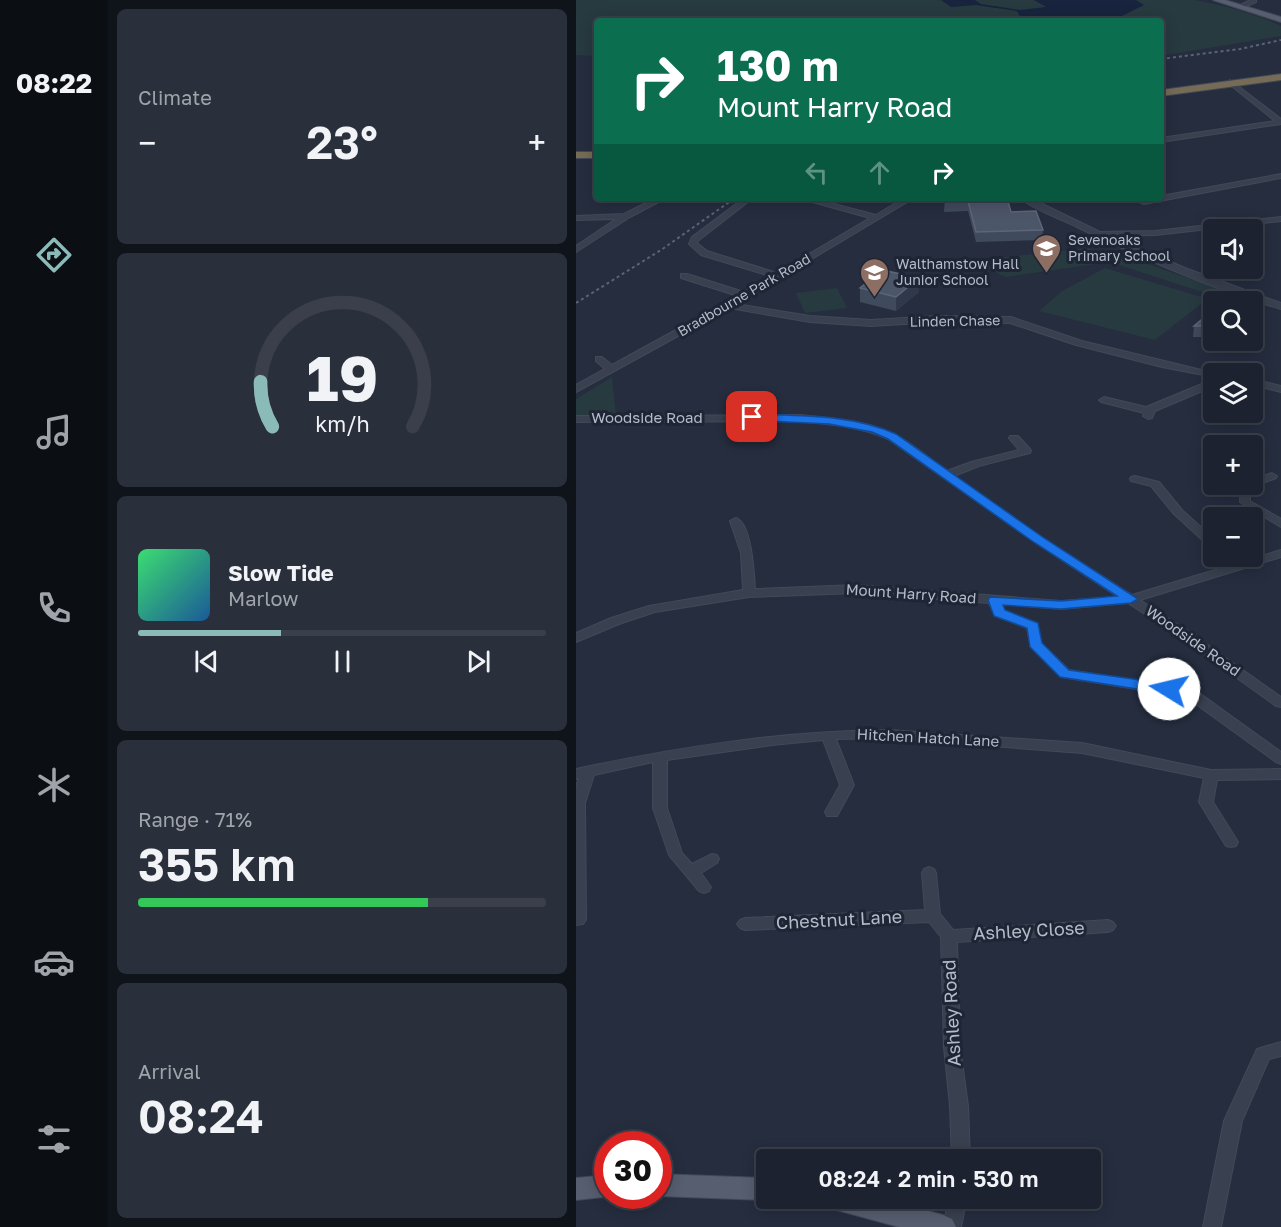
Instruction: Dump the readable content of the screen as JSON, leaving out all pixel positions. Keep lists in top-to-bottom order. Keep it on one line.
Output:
{"streets":{"street":["Bradbourne Park Road","Linden Chase","Woodside Road","Mount Harry Road","Hitchen Hatch Lane","Chestnut Lane","Ashley Close","Ashley Road"]},"crossings":[["Bradbourne Park Road","Linden Chase"],["Woodside Road","Mount Harry Road"],["Ashley Close","Ashley Road"]],"places":{"school or university":["Sevenoaks Primary School","Walthamstow Hall Junior School"]},"page":{"tabs":"08:22","tile":["Climate",["Range · 71%","355 km"],["Arrival","08:24"]],"turn":["130 m","Mount Harry Road"],"heat":["−","23°","+"],"map_buttons":["+","−"],"song":["Slow Tide","Marlow"],"limit":"30","trip":"08:24 · 2 min · 530 m","gauge":["19","km/h"]}}
